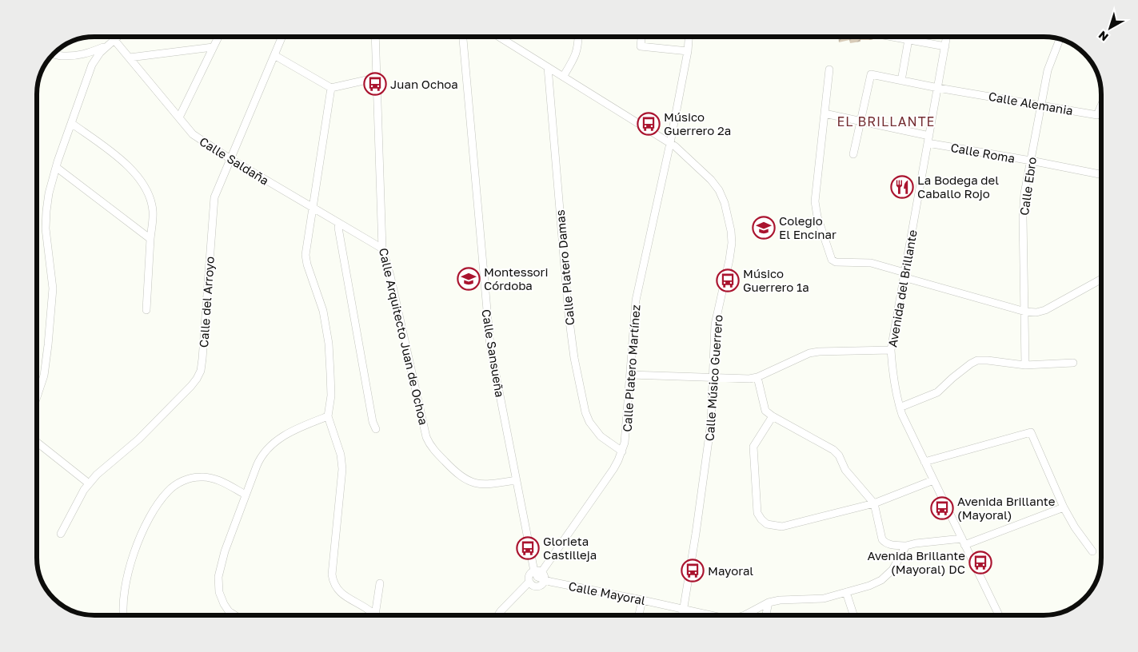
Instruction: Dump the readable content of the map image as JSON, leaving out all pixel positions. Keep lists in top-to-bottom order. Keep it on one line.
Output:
{"streets":{"street":["Calle Alemania","Calle Roma","Calle Saldaña","Calle Ebro","Calle Platero Damas","Avenida del Brillante","Calle del Arroyo","Calle Arquitecto Juan de Ochoa","Calle Sansueña","Calle Platero Martínez","Calle Músico Guerrero","Calle Mayoral"]},"crossings":[["Calle Alemania","Calle Roma"],["Calle Alemania","Calle Ebro"],["Calle Alemania","Avenida del Brillante"],["Calle Roma","Calle Ebro"],["Calle Roma","Avenida del Brillante"],["Calle Saldaña","Calle del Arroyo"],["Calle Saldaña","Calle Arquitecto Juan de Ochoa"],["Calle Platero Damas","Calle Platero Martínez"],["Calle Platero Damas","Calle Músico Guerrero"],["Calle Arquitecto Juan de Ochoa","Calle Sansueña"],["Calle Sansueña","Calle Platero Martínez"],["Calle Sansueña","Calle Mayoral"],["Calle Platero Martínez","Calle Músico Guerrero"],["Calle Platero Martínez","Calle Mayoral"],["Calle Músico Guerrero","Calle Mayoral"]],"districts":["EL BRILLANTE"],"places":{"bus stop":["Juan Ochoa","Músico Guerrero 2ª","Músico Guerrero 1ª","Avenida Brillante (Mayoral)","Glorieta Castilleja","Avenida Brillante (Mayoral) DC","Mayoral"],"restaurant":["La Bodega del Caballo Rojo"],"school or university":["Colegio El Encinar","Montessori Córdoba"]},"north":"bottom left"}
